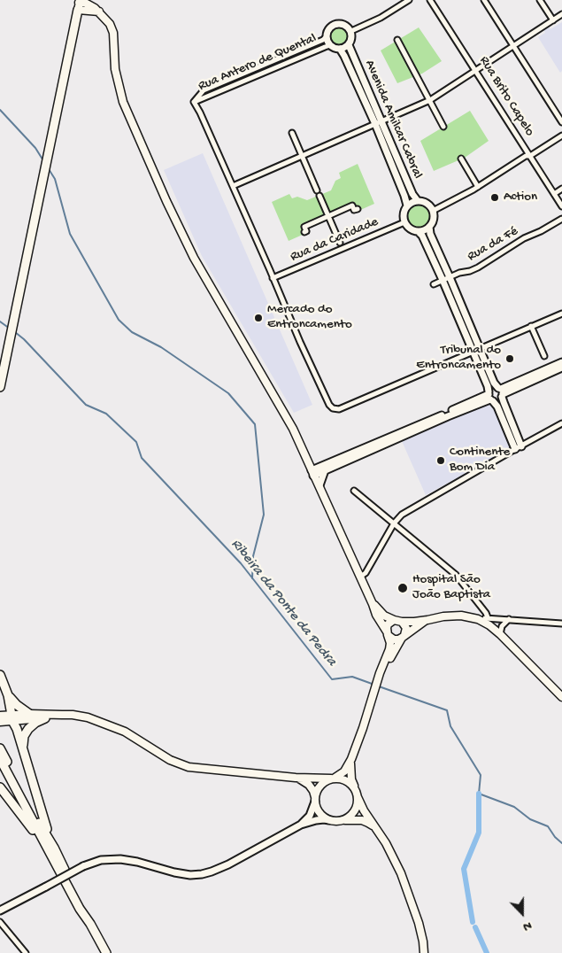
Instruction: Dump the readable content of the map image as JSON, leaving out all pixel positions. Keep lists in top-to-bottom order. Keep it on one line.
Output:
{"streets":{"street":["Rua Antero de Quental","Rua Brito Capelo","Avenida Amilcar Cabral","Rua da Caridade","Rua da Fé"]},"crossings":[["Rua Antero de Quental","Avenida Amilcar Cabral"],["Avenida Amilcar Cabral","Rua da Caridade"]],"water":["Ribeira da Ponte da Pedra"],"places":["Action","Mercado do Entroncamento","Tribunal do Entroncamento","Continente Bom Dia","Hospital São João Baptista"],"north":"bottom"}
